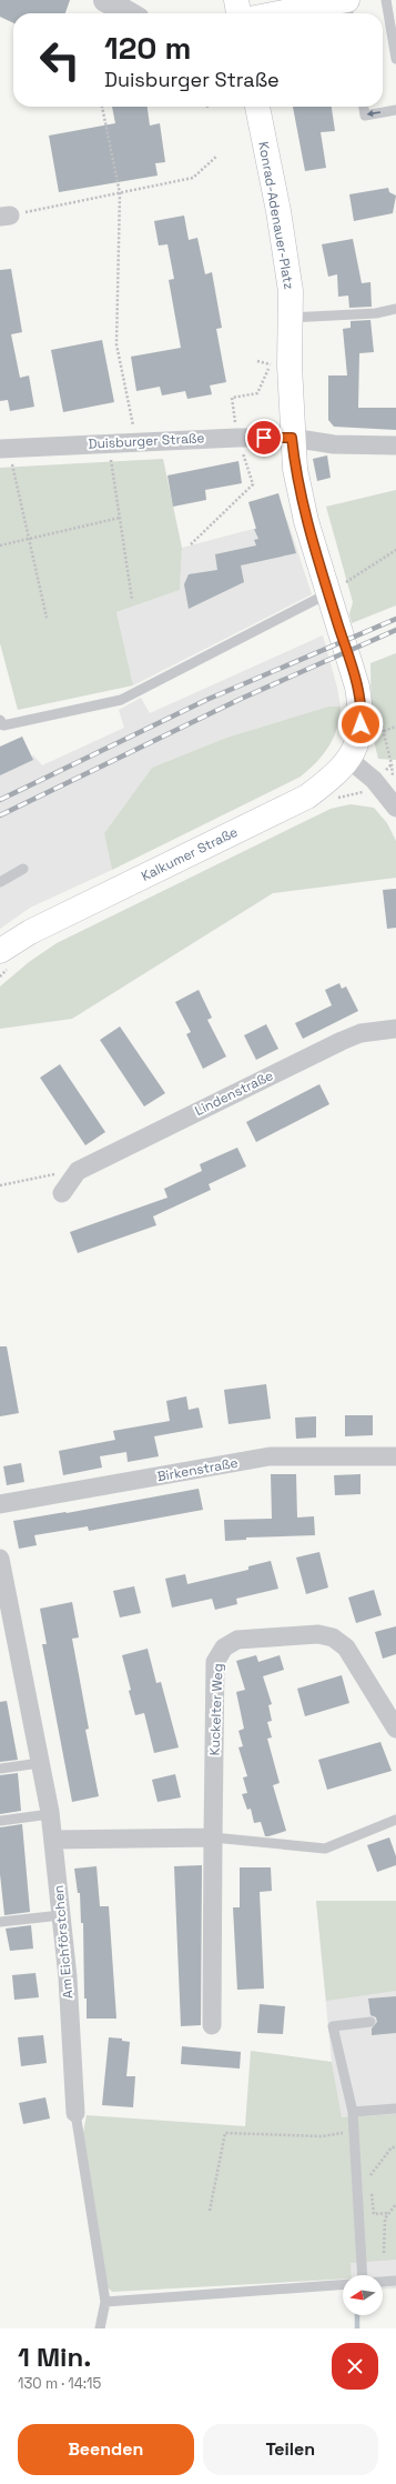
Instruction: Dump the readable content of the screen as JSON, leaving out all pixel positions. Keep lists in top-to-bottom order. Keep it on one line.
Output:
{"streets":{"main road":["Konrad-Adenauer-Platz","Kalkumer Straße"],"street":["Duisburger Straße","Lindenstraße","Birkenstraße","Kuckelter Weg","Am Eichförstchen"]},"crossings":[["Konrad-Adenauer-Platz","Duisburger Straße"],["Konrad-Adenauer-Platz","Kalkumer Straße"]],"north":"left","page":{"turn":["120 m","Duisburger Straße"],"heading":["1 Min.","130 m · 14:15"],"buttons":["Beenden","Teilen"]}}
